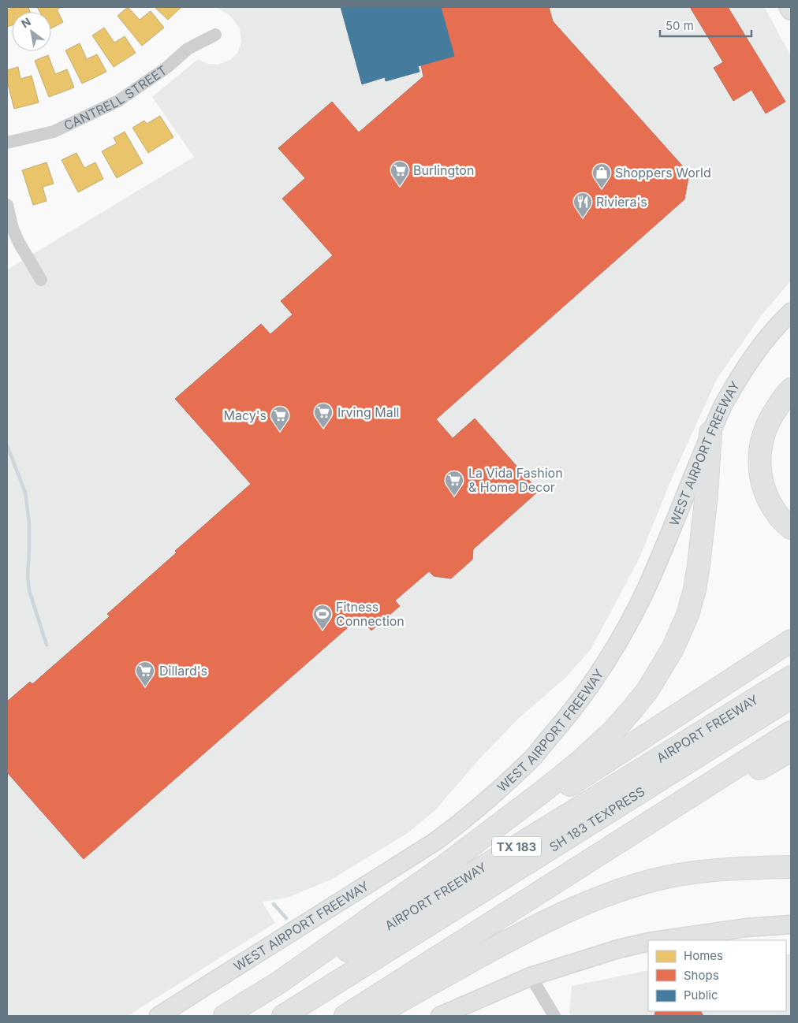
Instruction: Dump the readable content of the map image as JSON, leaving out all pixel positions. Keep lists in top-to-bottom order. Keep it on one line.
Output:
{"streets":{"highway":["AIRPORT FREEWAY","SH 183 TEXPRESS","TX 183"],"main road":["WEST AIRPORT FREEWAY"],"street":["CANTRELL STREET"]},"places":{"supermarket":["Burlington","Irving Mall","Macy's","La Vida Fashion & Home Decor","Dillard's"],"shop":["Shoppers World"],"restaurant":["Riviera's"],"sports":["Fitness Connection"]},"legend":["Homes","Shops","Public"],"scale_bar":"50 m","north":"top left"}
